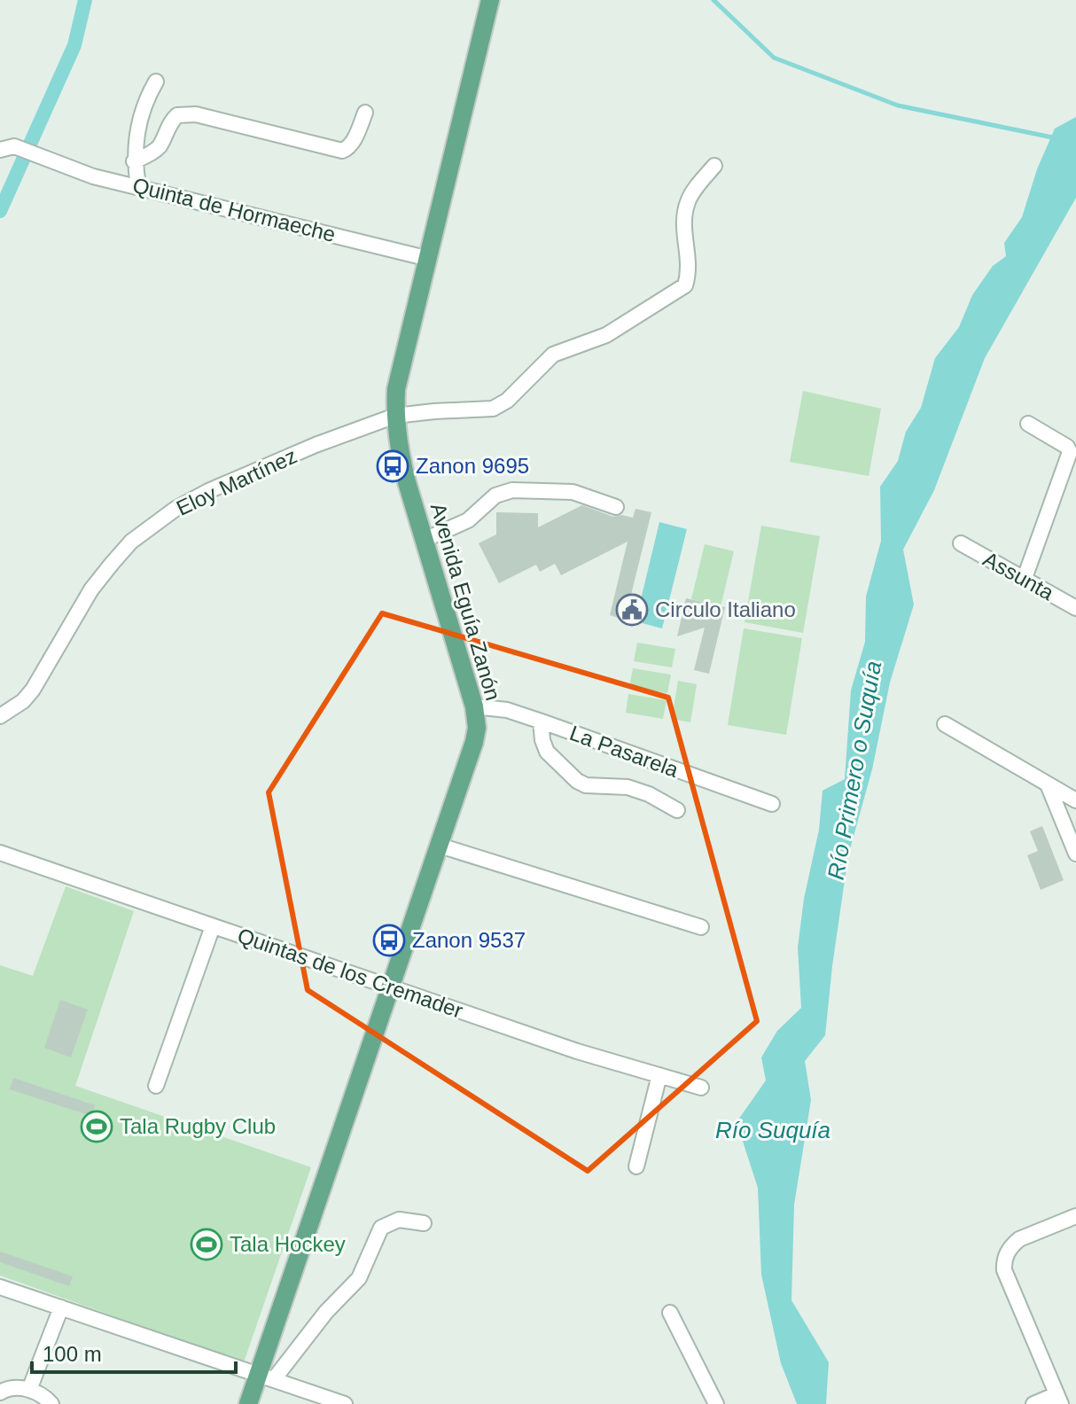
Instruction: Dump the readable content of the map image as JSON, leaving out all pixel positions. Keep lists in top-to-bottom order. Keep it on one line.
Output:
{"streets":{"main road":["Avenida Eguía Zanón"],"street":["Quinta de Hormaeche","Eloy Martínez","Assunta","La Pasarela","Quintas de los Cremader"]},"crossings":[["Quinta de Hormaeche","Avenida Eguía Zanón"],["Eloy Martínez","Avenida Eguía Zanón"],["Avenida Eguía Zanón","La Pasarela"],["Avenida Eguía Zanón","Quintas de los Cremader"]],"water":["Río Primero o Suquía","Río Suquía"],"places":{"bus stop":["Zanon 9695","Zanon 9537"],"public building":["Circulo Italiano"],"sports":["Tala Rugby Club","Tala Hockey"]},"scale_bar":"100 m"}
